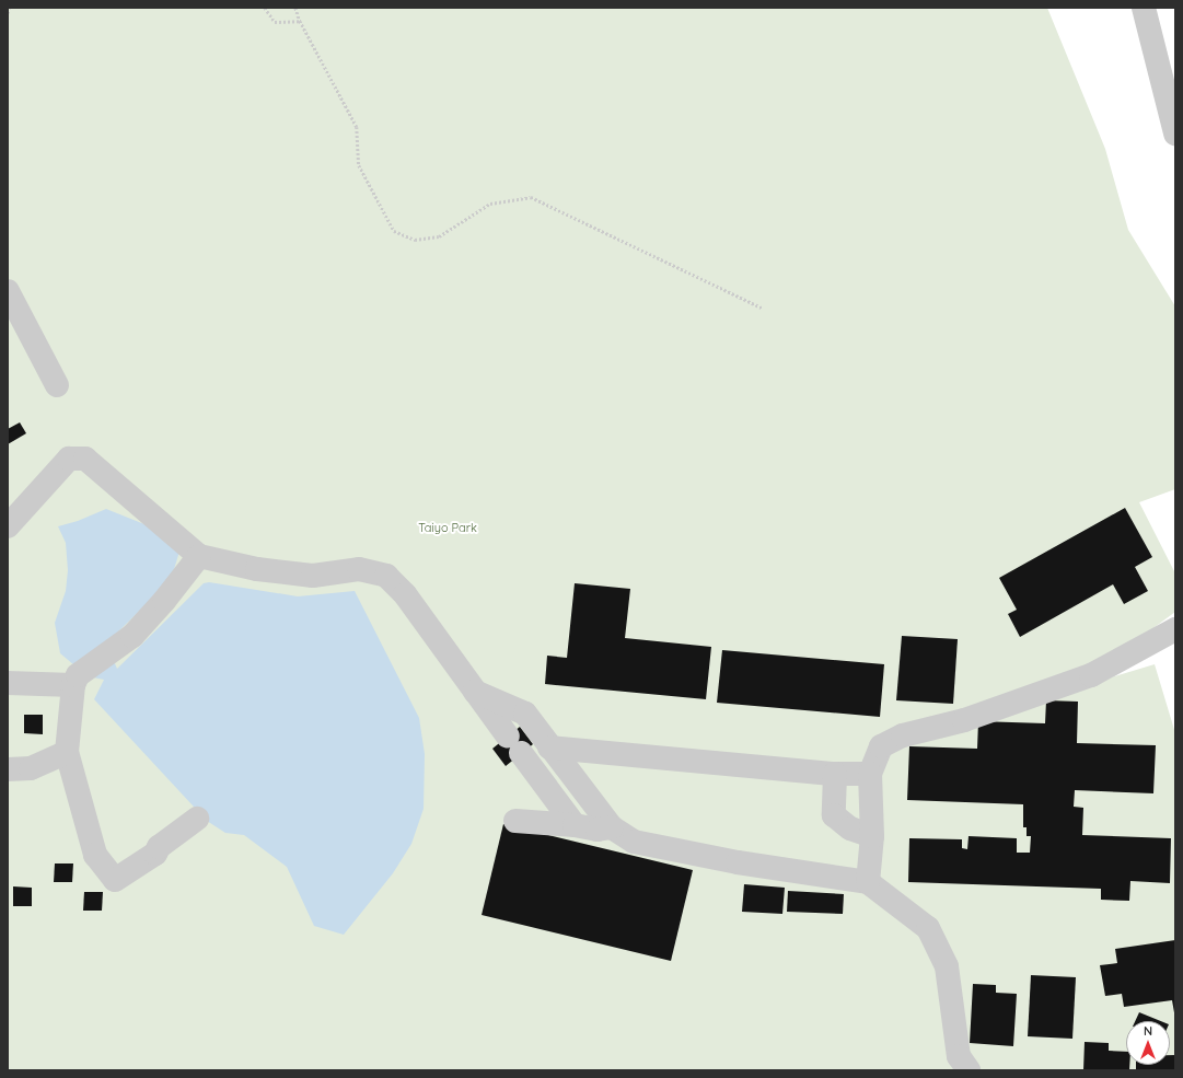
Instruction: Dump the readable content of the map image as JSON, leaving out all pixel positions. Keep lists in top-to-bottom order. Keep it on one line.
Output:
{"parks":["Taiyo Park"],"north":"top"}
